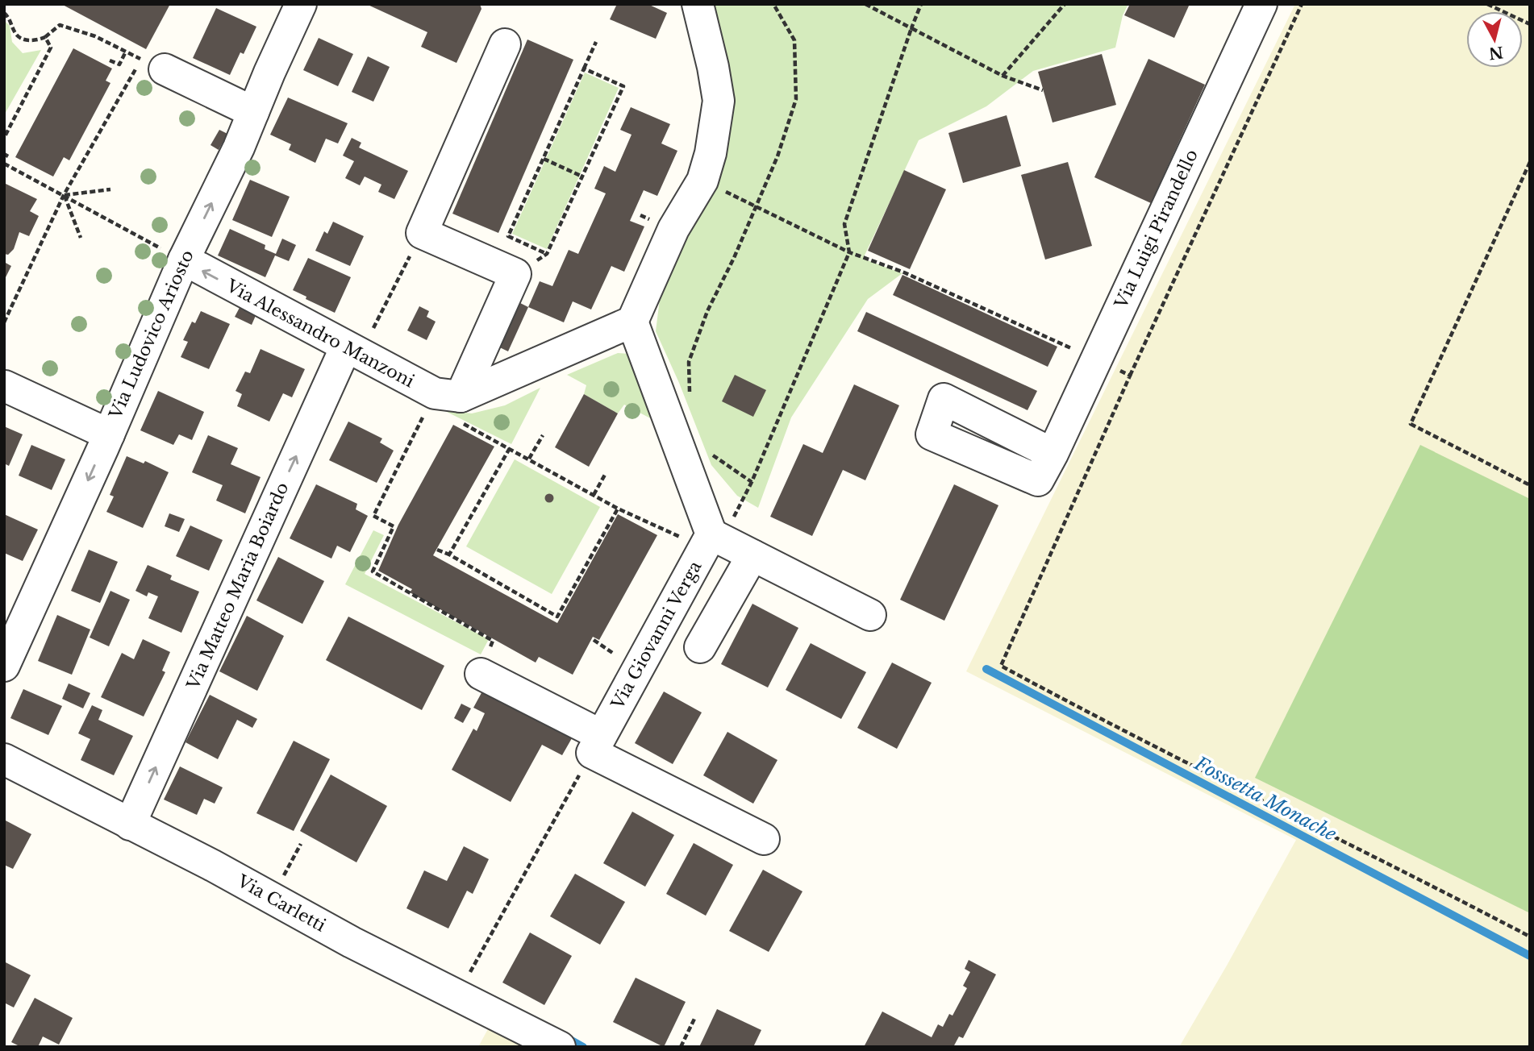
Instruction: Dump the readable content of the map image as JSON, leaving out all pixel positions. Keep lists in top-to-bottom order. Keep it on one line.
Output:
{"streets":{"street":["Via Luigi Pirandello","Via Alessandro Manzoni","Via Ludovico Ariosto","Via Matteo Maria Boiardo","Via Giovanni Verga","Via Carletti"]},"crossings":[["Via Alessandro Manzoni","Via Ludovico Ariosto"],["Via Alessandro Manzoni","Via Matteo Maria Boiardo"],["Via Matteo Maria Boiardo","Via Carletti"]],"one_way":["Via Alessandro Manzoni","Via Matteo Maria Boiardo"],"water":["Fosssetta Monache"],"north":"bottom"}
